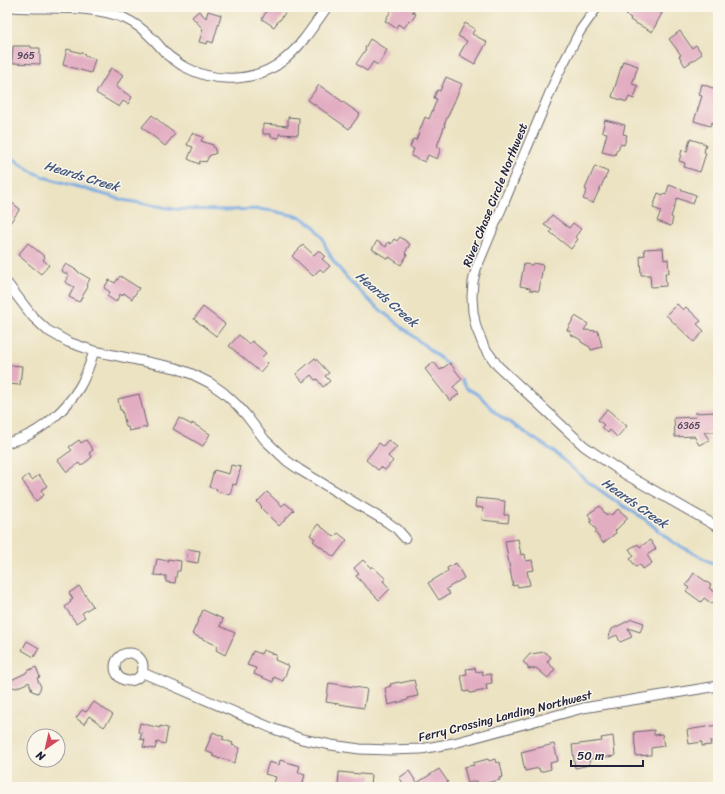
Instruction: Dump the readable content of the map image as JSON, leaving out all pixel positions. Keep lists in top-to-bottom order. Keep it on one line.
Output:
{"streets":{"street":["River Chase Circle Northwest","Ferry Crossing Landing Northwest"]},"water":["Heards Creek"],"house_numbers":["965","6365"],"scale_bar":"50 m","north":"bottom left"}
